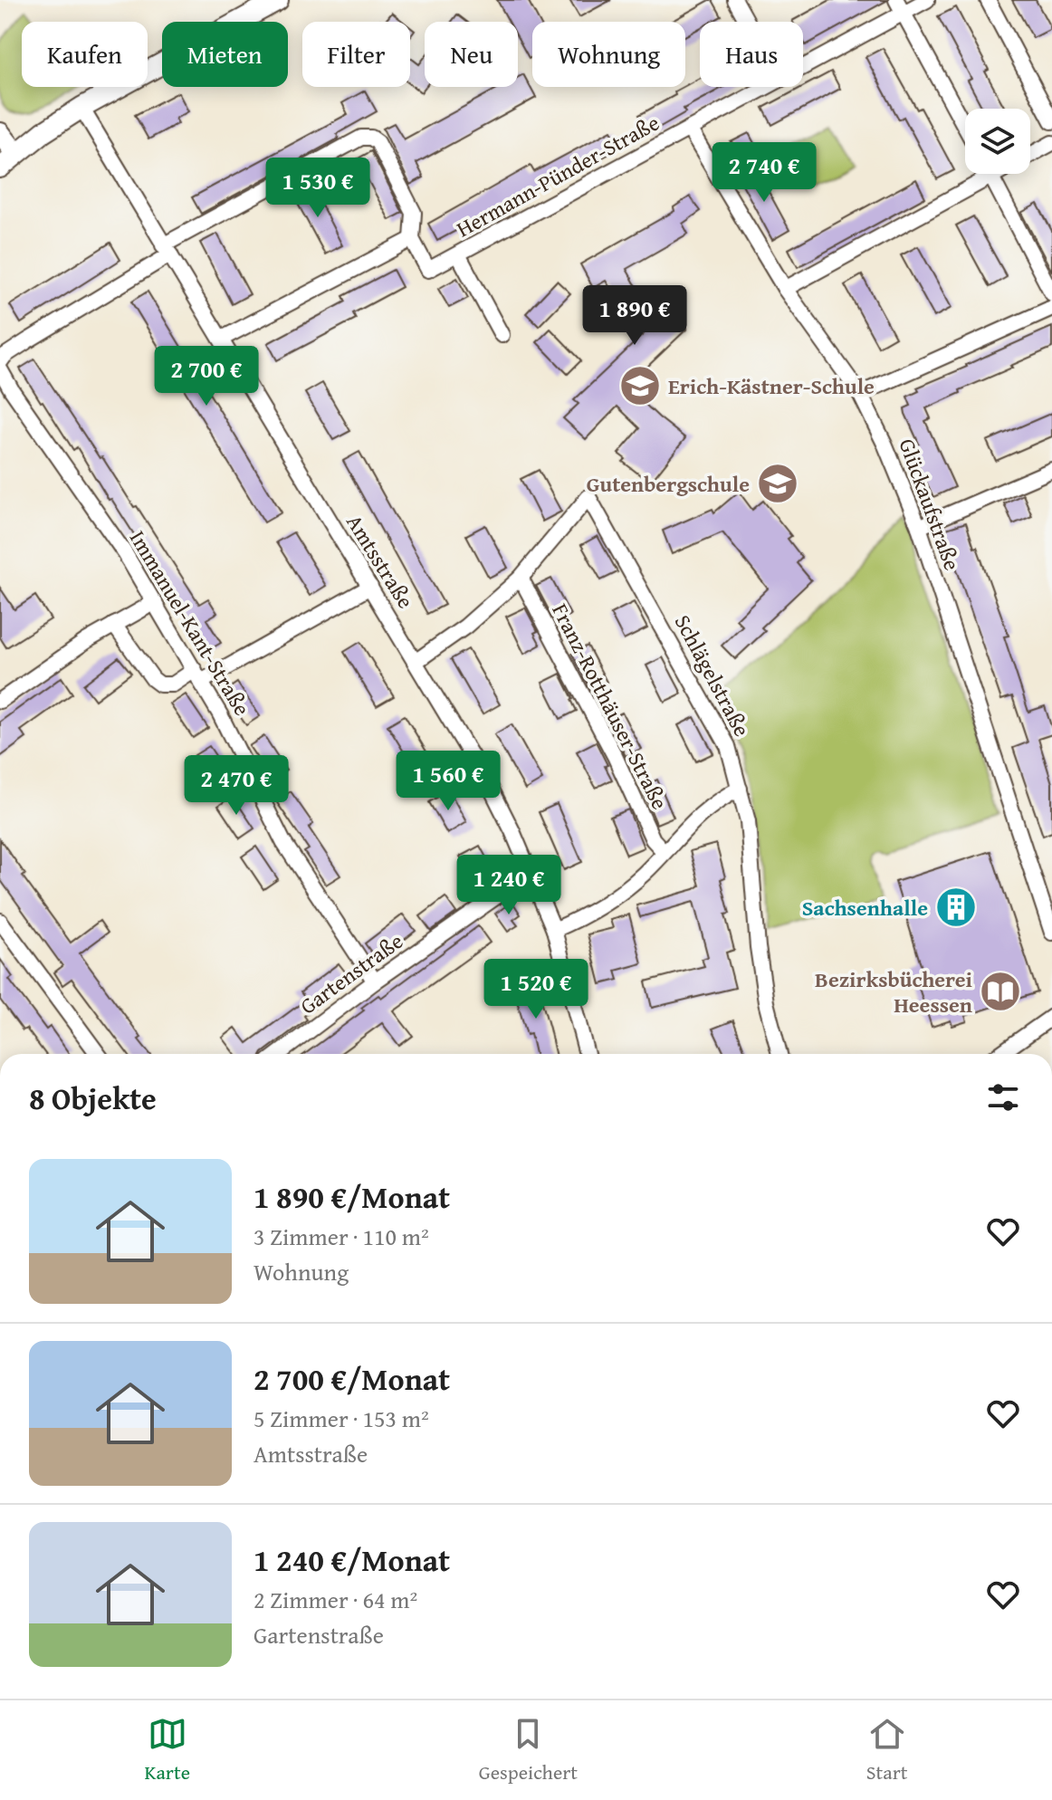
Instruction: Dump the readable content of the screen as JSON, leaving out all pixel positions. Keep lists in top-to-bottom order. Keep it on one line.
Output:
{"streets":{"street":["Hermann-Pünder-Straße","Glückaufstraße","Amtsstraße","Immanuel-Kant-Straße","Schlägelstraße","Franz-Rotthäuser-Straße","Gartenstraße"]},"crossings":[["Hermann-Pünder-Straße","Glückaufstraße"],["Amtsstraße","Gartenstraße"],["Immanuel-Kant-Straße","Gartenstraße"],["Schlägelstraße","Franz-Rotthäuser-Straße"]],"places":{"school or university":["Erich-Kästner-Schule","Gutenbergschule"],"building":["Sachsenhalle"],"library":["Bezirksbücherei Heessen"]},"page":{"chip":["Kaufen","Mieten","Filter","Neu","Wohnung","Haus"],"price":["2 740 €","1 530 €","1 890 €","2 700 €","1 560 €","2 470 €","1 240 €","1 520 €"],"heading":"8 Objekte","list":[{"name":"1 890 €/Monat","note":"3 Zimmer · 110 m² · Wohnung"},{"name":"2 700 €/Monat","note":"5 Zimmer · 153 m² · Amtsstraße"},{"name":"1 240 €/Monat","note":"2 Zimmer · 64 m² · Gartenstraße"}],"tabs":["Karte","Gespeichert","Start"]}}
